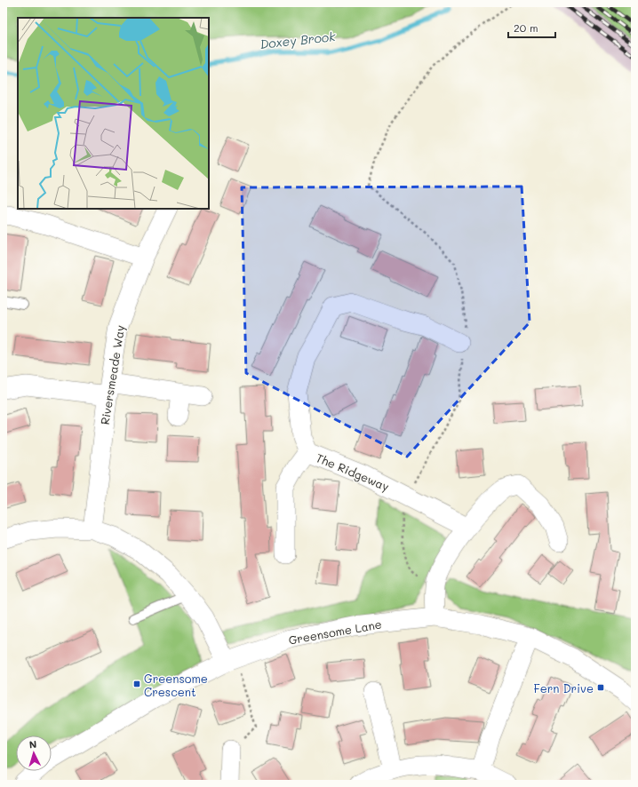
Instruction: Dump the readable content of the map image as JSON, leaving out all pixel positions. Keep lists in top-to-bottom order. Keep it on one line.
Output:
{"streets":{"street":["Riversmeade Way","The Ridgeway","Greensome Lane"]},"water":["Doxey Brook"],"places":{"transit":["Greensome Crescent","Fern Drive"]},"scale_bar":"20 m","north":"top"}
